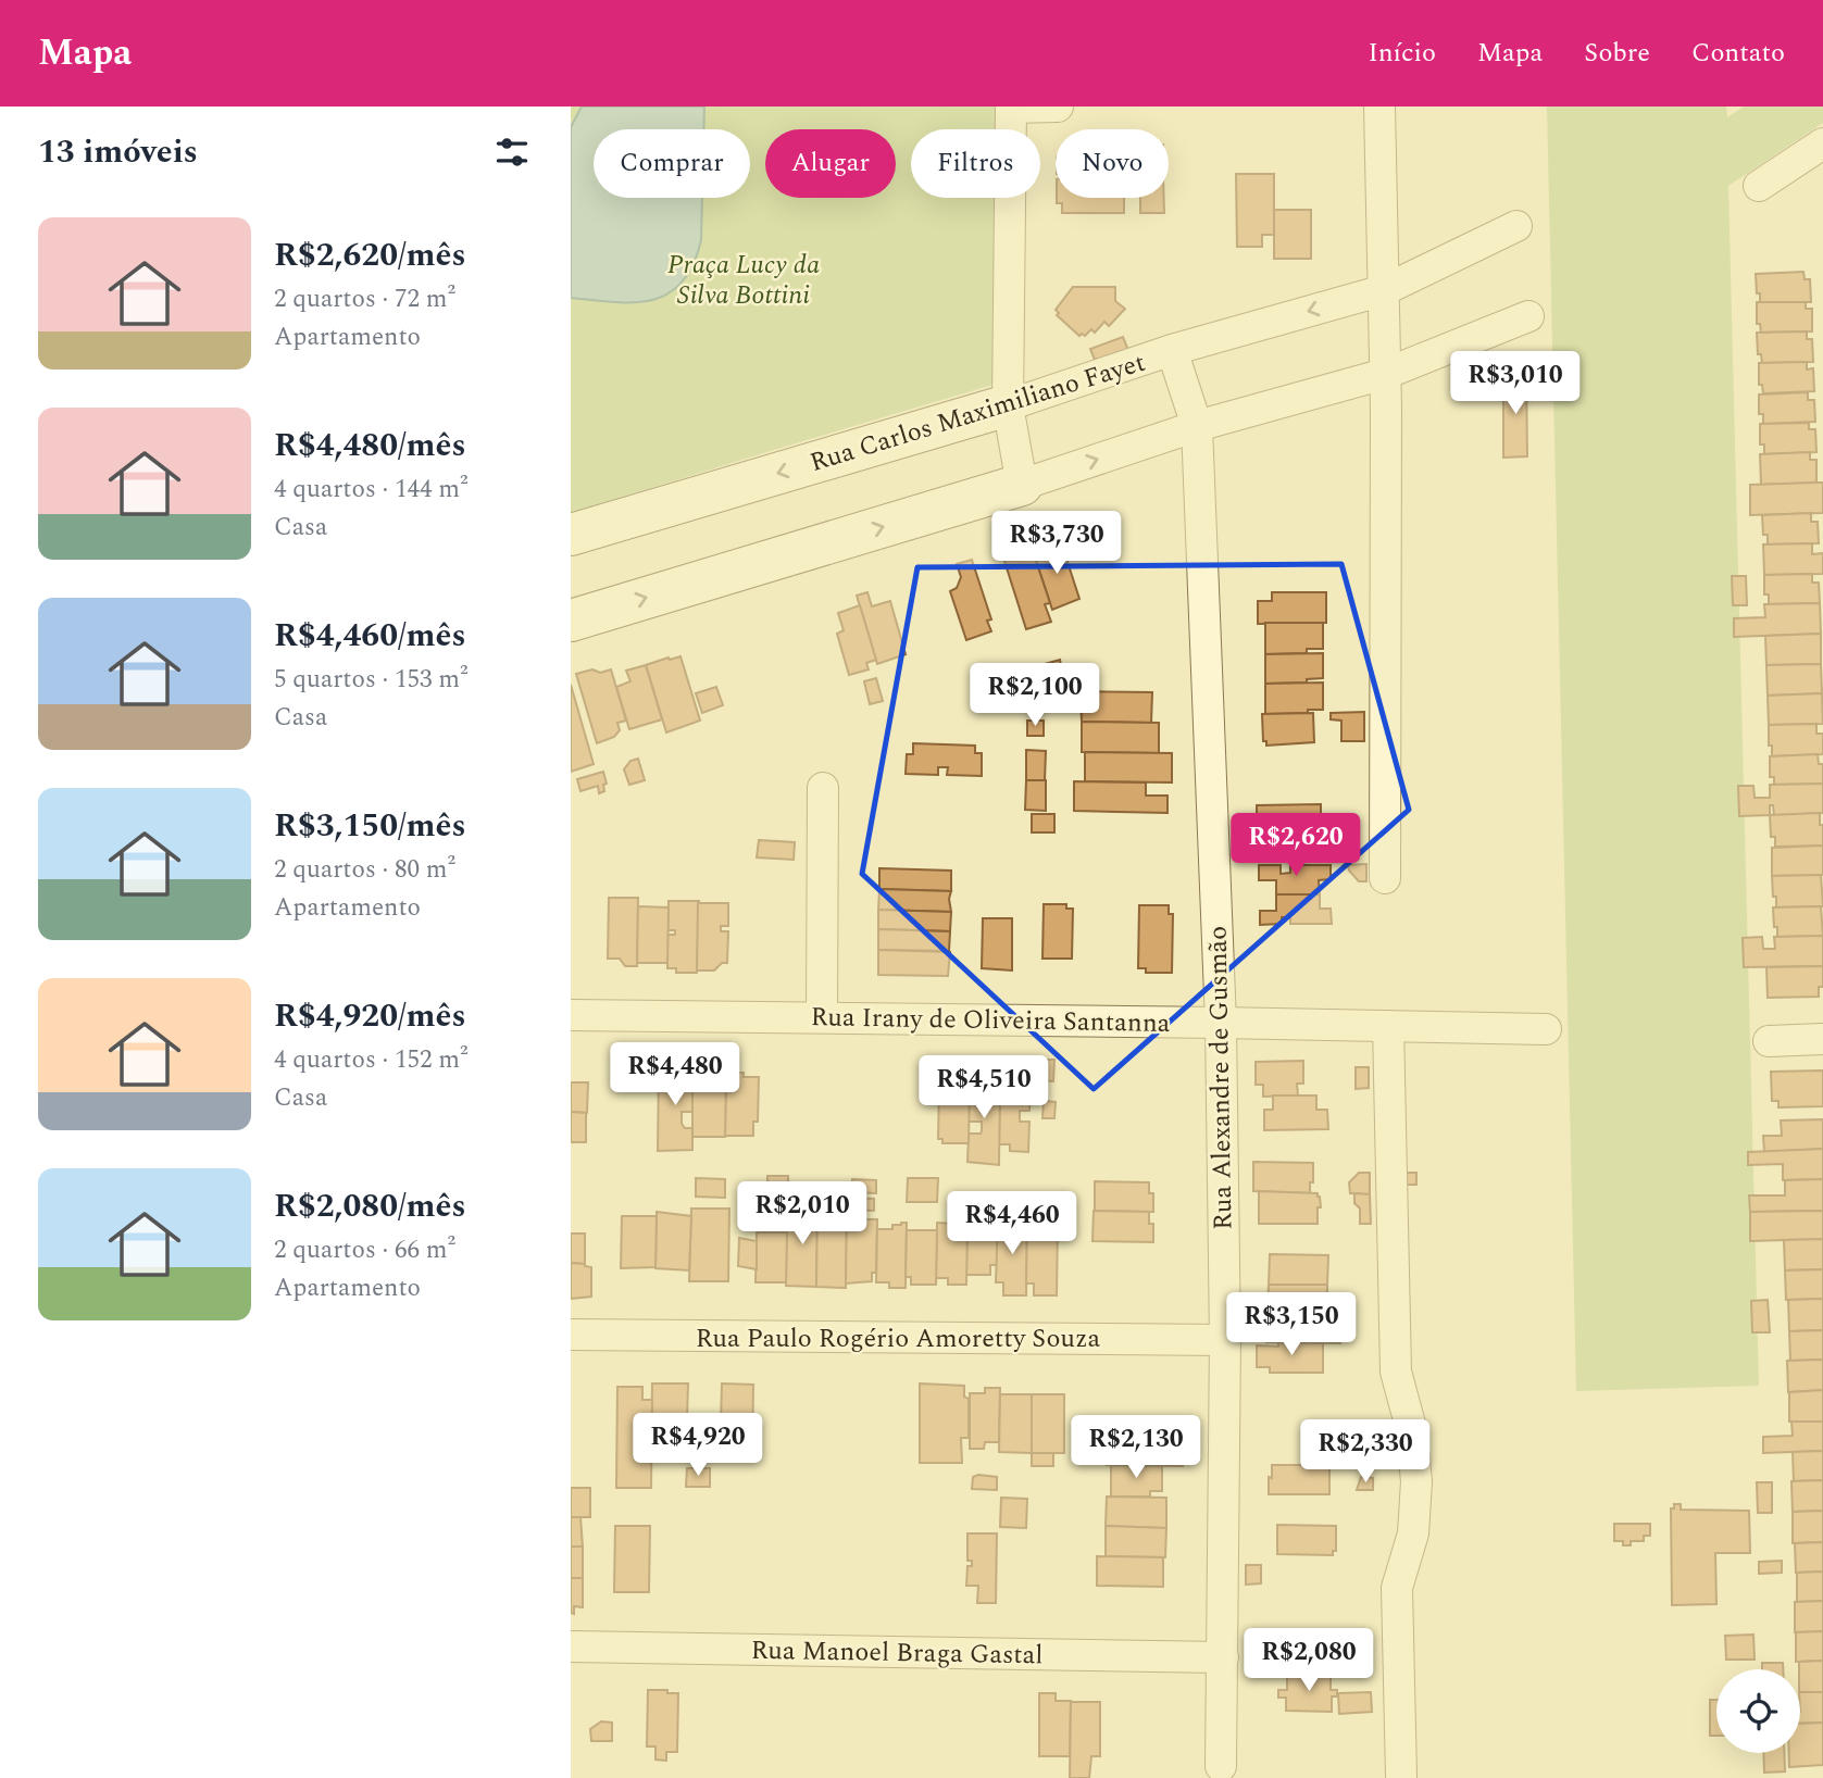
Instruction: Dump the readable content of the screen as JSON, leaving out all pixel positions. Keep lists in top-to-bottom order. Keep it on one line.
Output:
{"streets":{"street":["Rua Carlos Maximiliano Fayet","Rua Irany de Oliveira Santanna","Rua Alexandre de Gusmão","Rua Paulo Rogério Amoretty Souza","Rua Manoel Braga Gastal"]},"crossings":[["Rua Carlos Maximiliano Fayet","Rua Alexandre de Gusmão"],["Rua Irany de Oliveira Santanna","Rua Alexandre de Gusmão"],["Rua Alexandre de Gusmão","Rua Paulo Rogério Amoretty Souza"],["Rua Alexandre de Gusmão","Rua Manoel Braga Gastal"]],"parks":["Praça Lucy da Silva Bottini"],"page":{"header":"Mapa","nav":["Início","Mapa","Sobre","Contato"],"heading":"13 imóveis","chip":["Comprar","Alugar","Filtros","Novo"],"list":[{"name":"R$2,620/mês","note":"2 quartos · 72 m² · Apartamento"},{"name":"R$4,480/mês","note":"4 quartos · 144 m² · Casa"},{"name":"R$4,460/mês","note":"5 quartos · 153 m² · Casa"},{"name":"R$3,150/mês","note":"2 quartos · 80 m² · Apartamento"},{"name":"R$4,920/mês","note":"4 quartos · 152 m² · Casa"},{"name":"R$2,080/mês","note":"2 quartos · 66 m² · Apartamento"}],"price":["R$3,010","R$3,730","R$2,100","R$2,620","R$4,480","R$4,510","R$2,010","R$4,460","R$3,150","R$4,920","R$2,130","R$2,330","R$2,080"]}}
